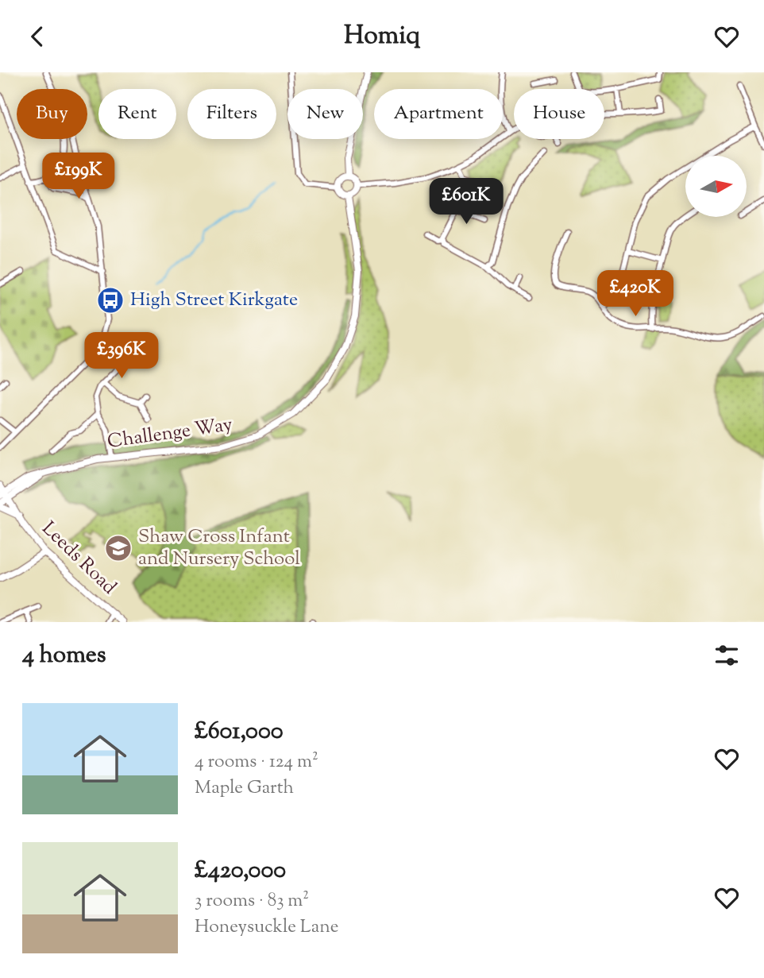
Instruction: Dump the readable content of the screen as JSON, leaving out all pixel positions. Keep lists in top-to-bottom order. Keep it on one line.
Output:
{"streets":{"main road":["Challenge Way","Leeds Road"]},"crossings":[["Challenge Way","Leeds Road"]],"places":{"bus stop":["High Street Kirkgate"],"school or university":["Shaw Cross Infant and Nursery School"]},"north":"right","page":{"header":"Homiq","chip":["Buy","Rent","Filters","New","Apartment","House"],"price":["£199K","£601K","£420K","£396K"],"heading":"4 homes","list":[{"name":"£601,000","note":"4 rooms · 124 m² · Maple Garth"},{"name":"£420,000","note":"3 rooms · 83 m² · Honeysuckle Lane"}]}}
